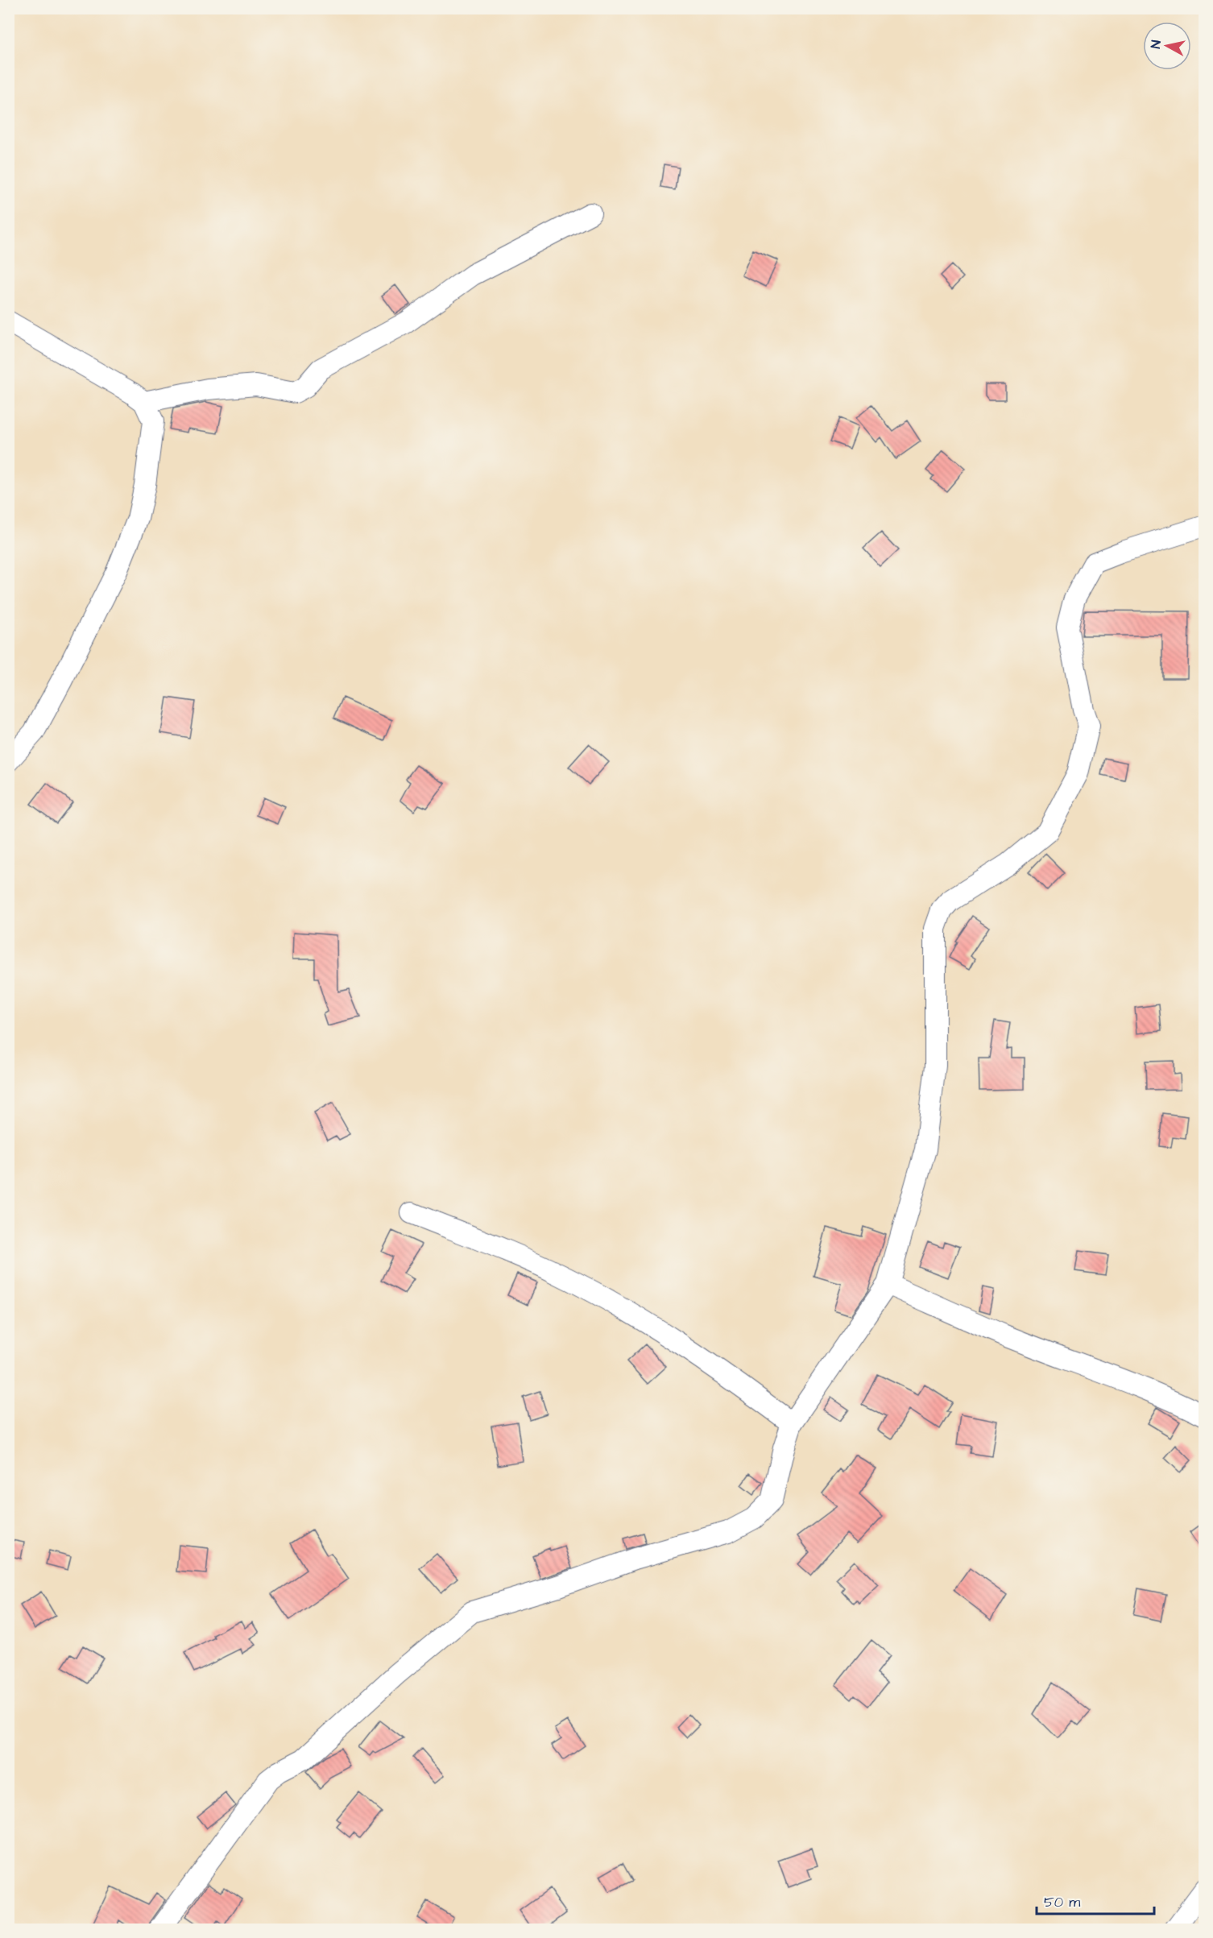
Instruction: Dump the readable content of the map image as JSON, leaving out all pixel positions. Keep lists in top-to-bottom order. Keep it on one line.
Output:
{"scale_bar":"50 m","north":"left"}
